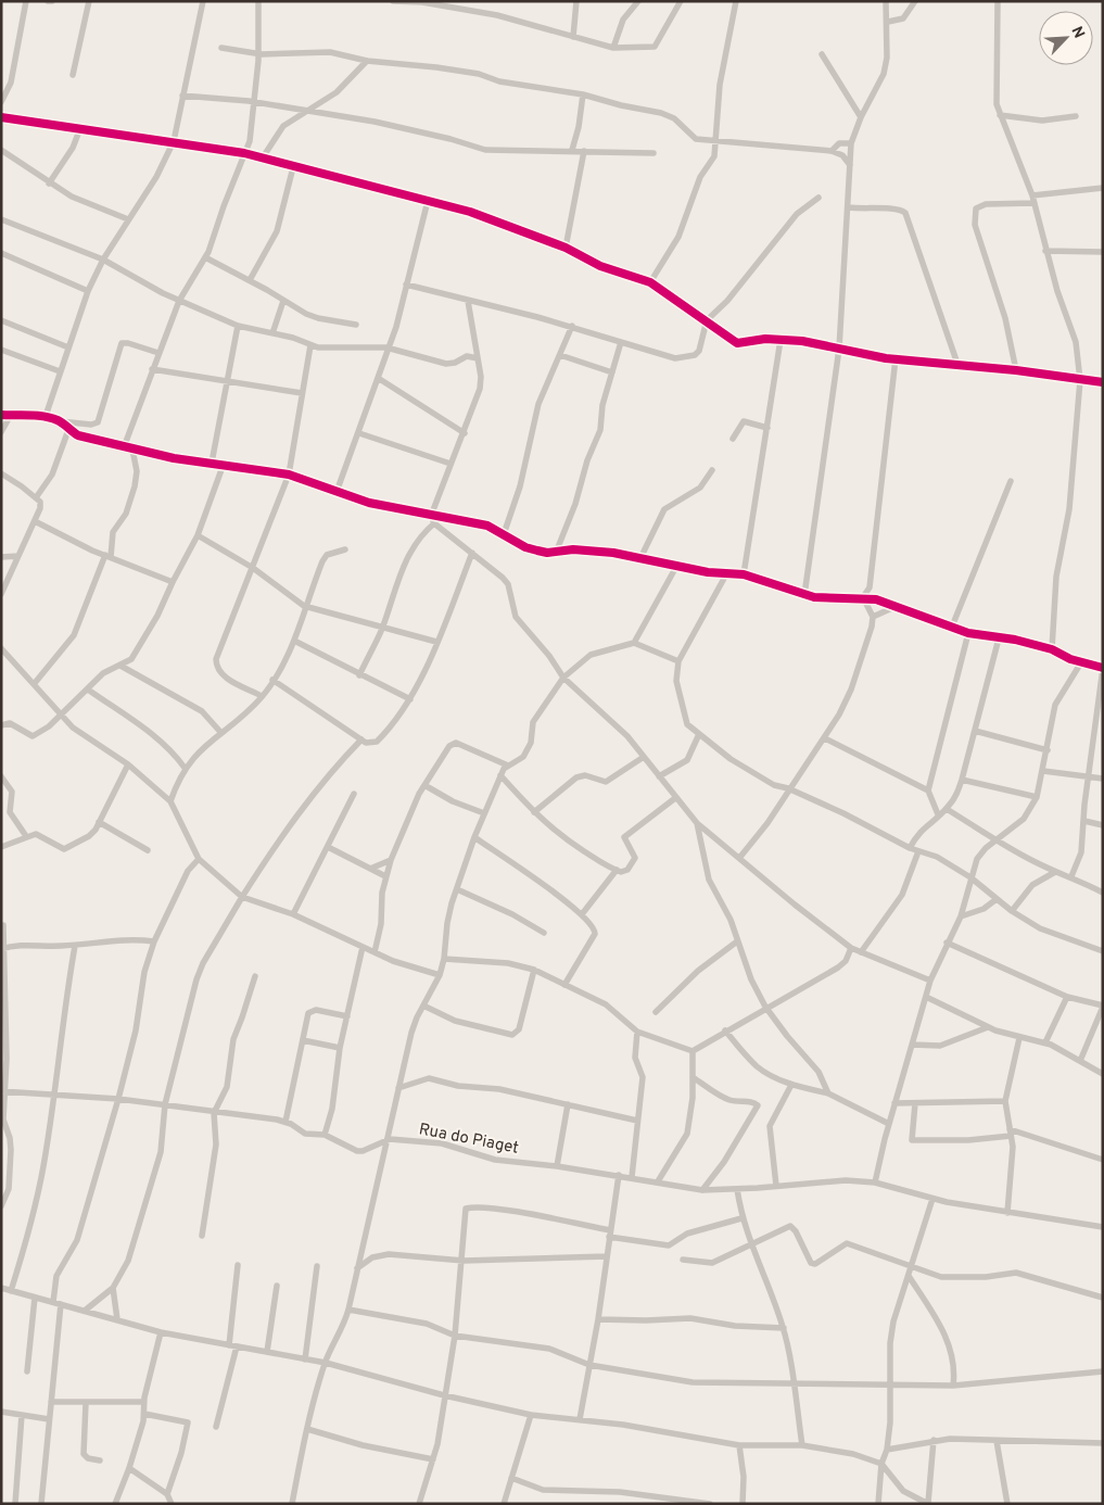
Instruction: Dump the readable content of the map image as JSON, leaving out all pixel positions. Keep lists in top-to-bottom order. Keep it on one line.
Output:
{"streets":{"street":["Rua do Piaget"]},"north":"top right"}
